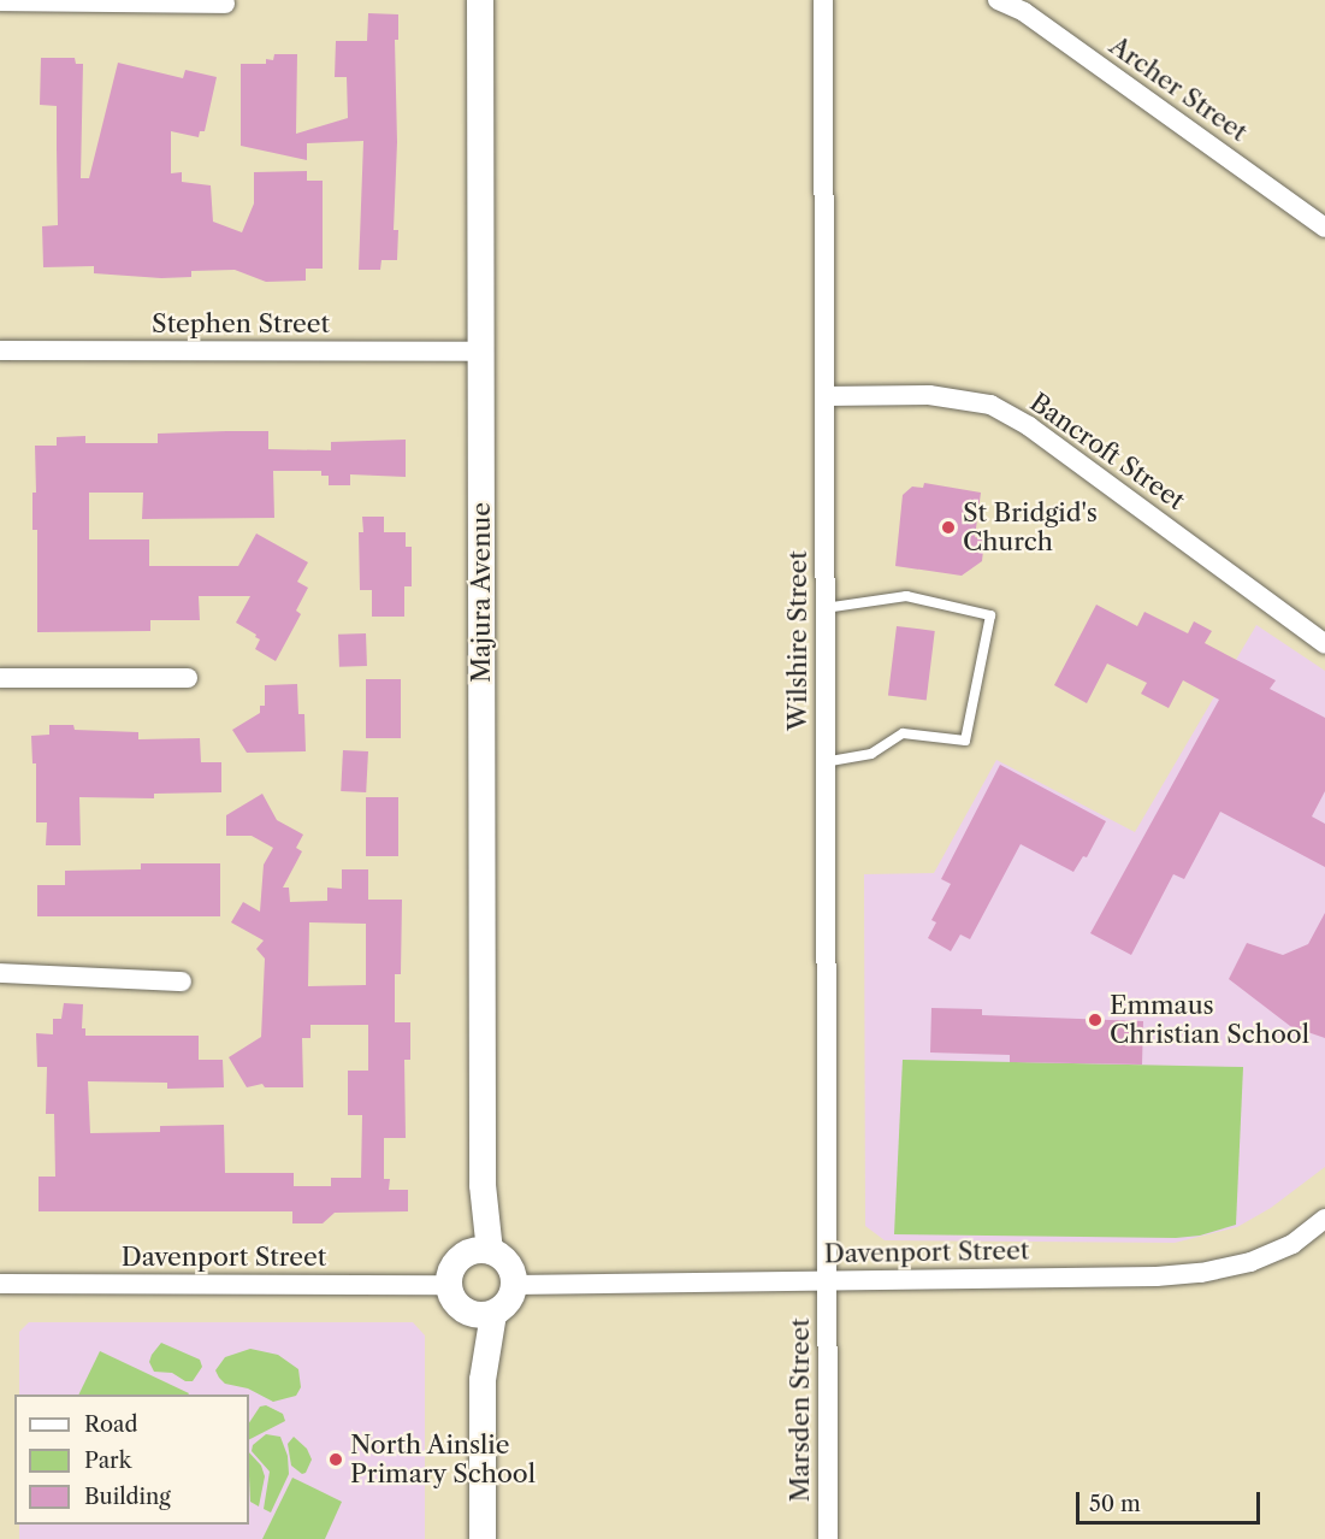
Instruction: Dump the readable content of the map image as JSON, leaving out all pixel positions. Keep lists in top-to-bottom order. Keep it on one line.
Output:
{"streets":{"main road":["Majura Avenue"],"street":["Archer Street","Stephen Street","Bancroft Street","Wilshire Street","Davenport Street","Marsden Street"]},"crossings":[["Stephen Street","Majura Avenue"],["Bancroft Street","Wilshire Street"],["Majura Avenue","Davenport Street"],["Wilshire Street","Davenport Street"],["Wilshire Street","Marsden Street"],["Davenport Street","Marsden Street"]],"places":["St Bridgid's Church","Emmaus Christian School","North Ainslie Primary School"],"legend":["Road","Park","Building"],"scale_bar":"50 m"}
